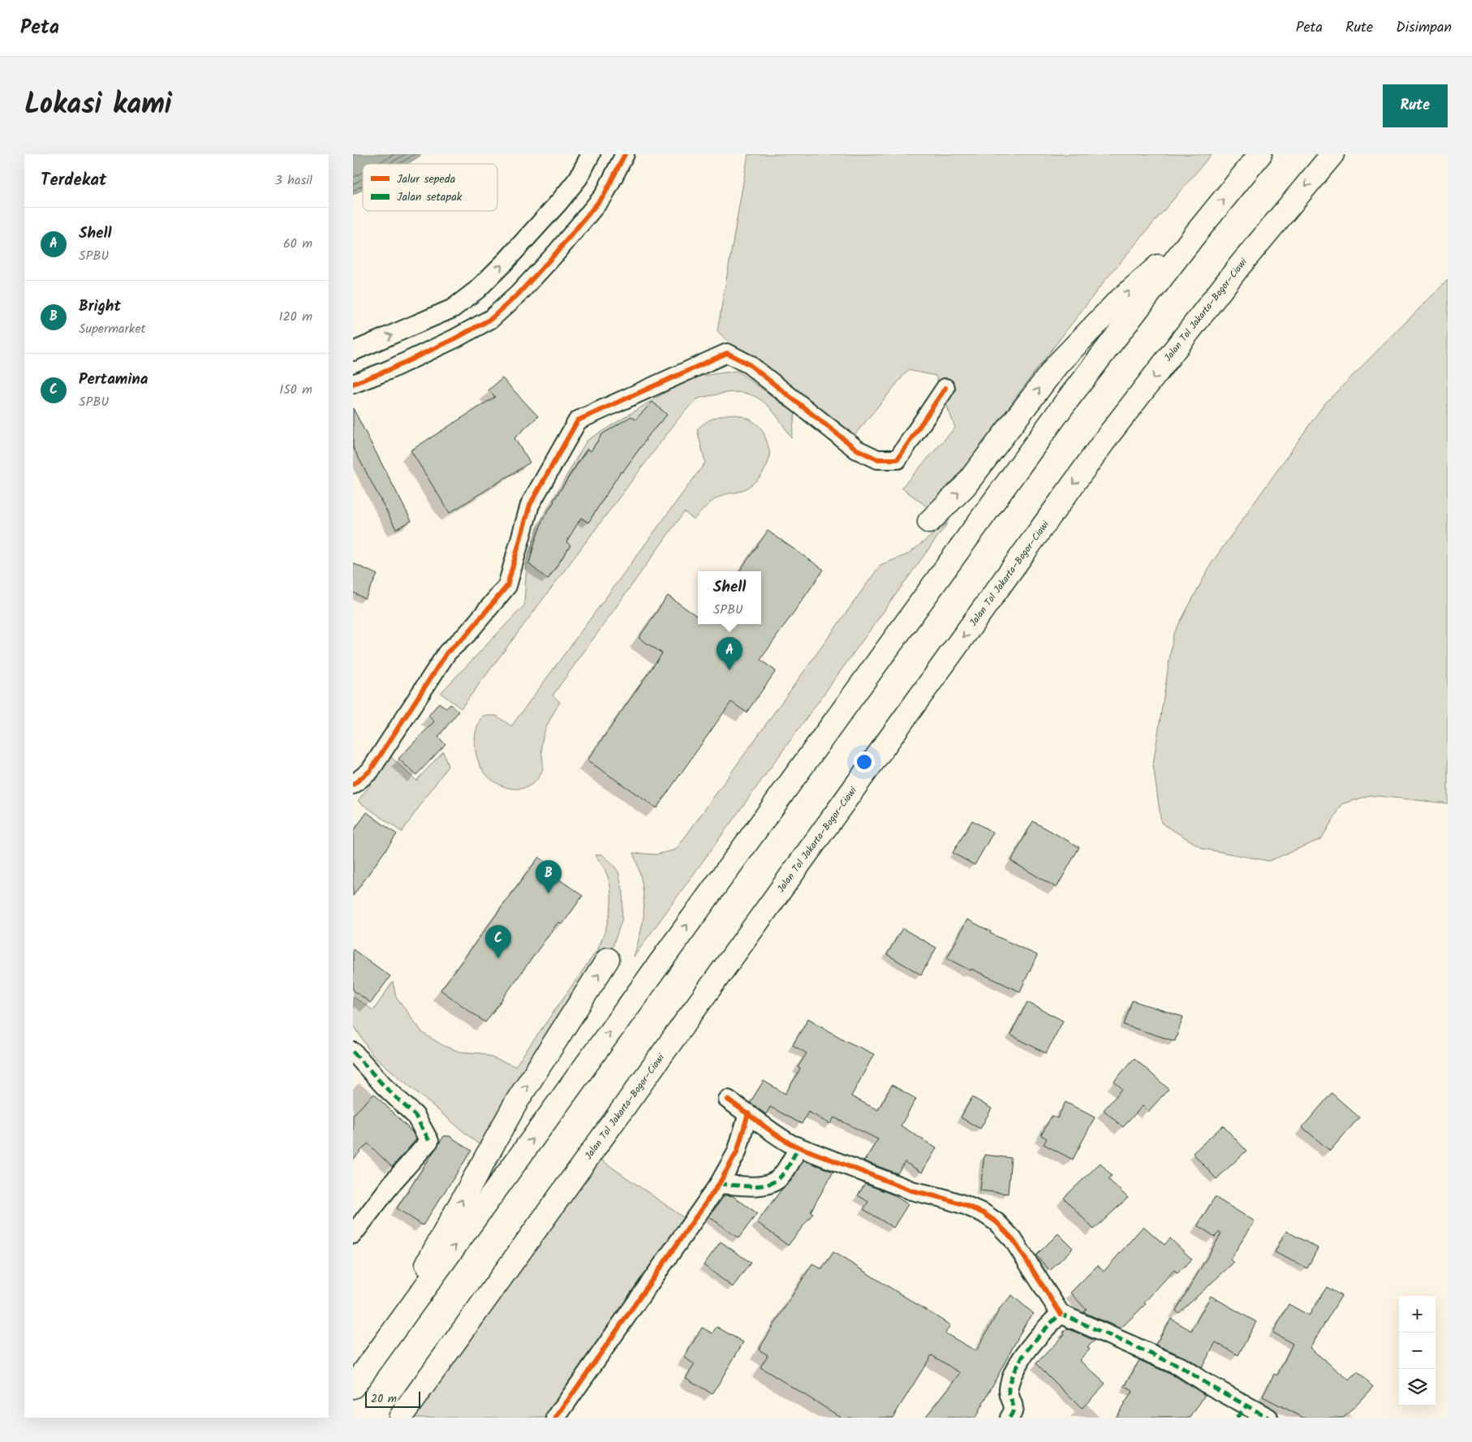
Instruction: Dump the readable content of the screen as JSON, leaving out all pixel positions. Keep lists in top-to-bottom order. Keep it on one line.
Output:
{"streets":{"highway":["Jalan Tol Jakarta–Bogor–Ciawi"]},"legend":["Jalur sepeda","Jalan setapak"],"scale_bar":"20 m","page":{"header":"Peta","nav":["Peta","Rute","Disimpan"],"title":"Lokasi kami","buttons":"Rute","heading":["Terdekat","3 hasil"],"list":[{"mark":"A","name":"Shell","note":"SPBU","value":"60 m"},{"mark":"B","name":"Bright","note":"Supermarket","value":"120 m"},{"mark":"C","name":"Pertamina","note":"SPBU","value":"150 m"}],"popup":["Shell","SPBU"],"pins":["A","B","C"],"map_buttons":["+","−"],"scale":"20 m"}}
